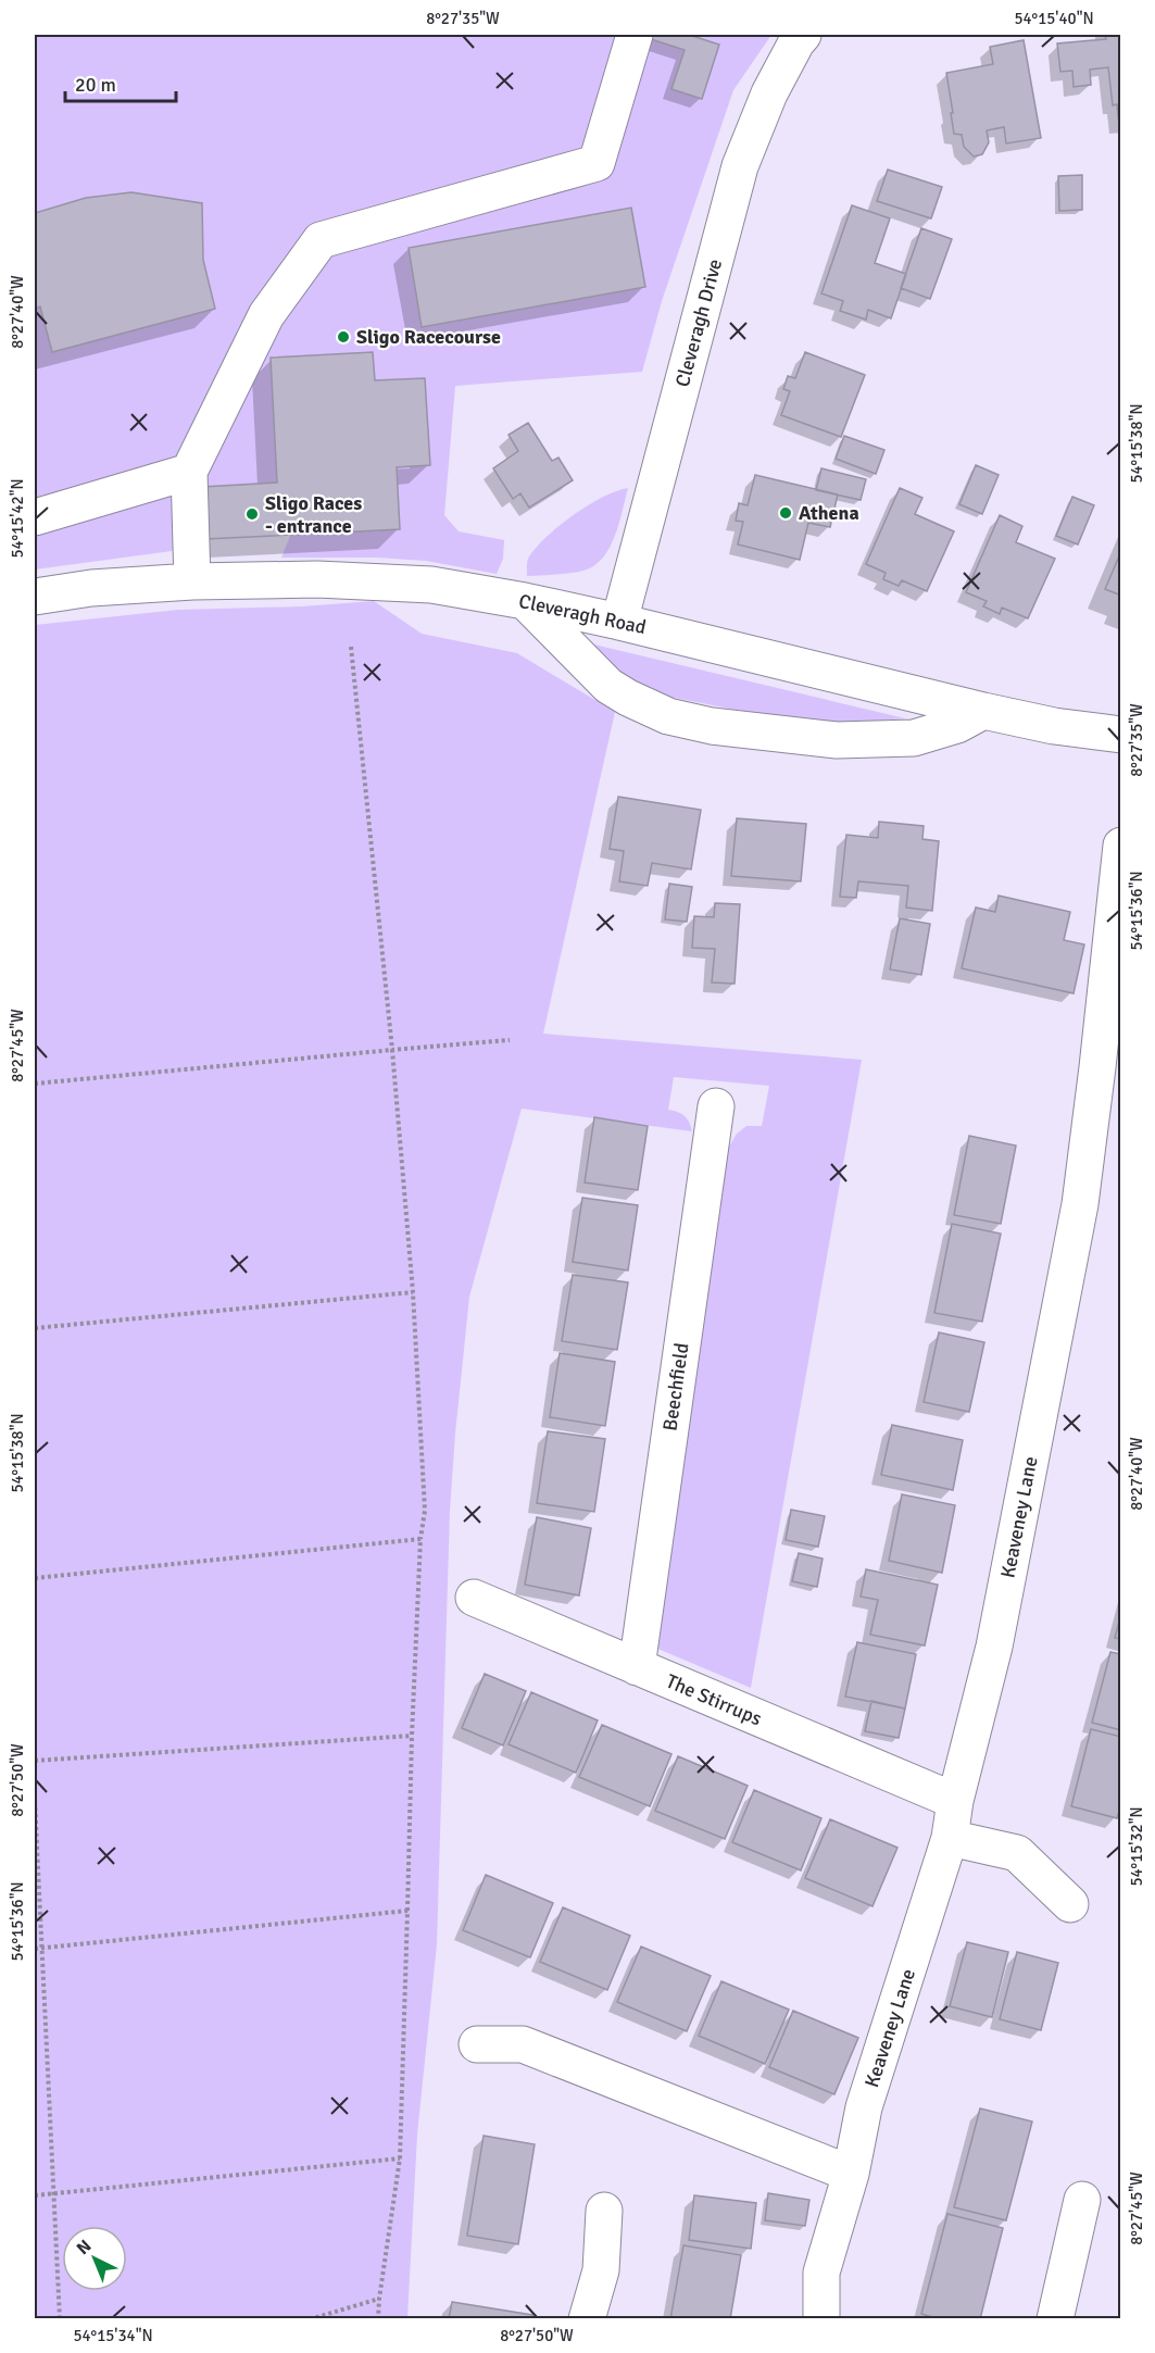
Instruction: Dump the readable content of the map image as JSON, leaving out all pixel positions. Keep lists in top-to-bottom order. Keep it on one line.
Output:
{"streets":{"street":["Cleveragh Drive","Cleveragh Road","Beechfield","Keaveney Lane","The Stirrups"]},"crossings":[["Cleveragh Drive","Cleveragh Road"],["Beechfield","The Stirrups"],["Keaveney Lane","The Stirrups"]],"places":["Sligo Racecourse","Athena","Sligo Races - entrance"],"scale_bar":"20 m","north":"top left","coordinates":["8°27'35\"W","54°15'40\"N","8°27'40\"W","54°15'38\"N","54°15'42\"N","54°15'36\"N","8°27'45\"W","8°27'50\"W","54°15'32\"N","54°15'34\"N"]}
